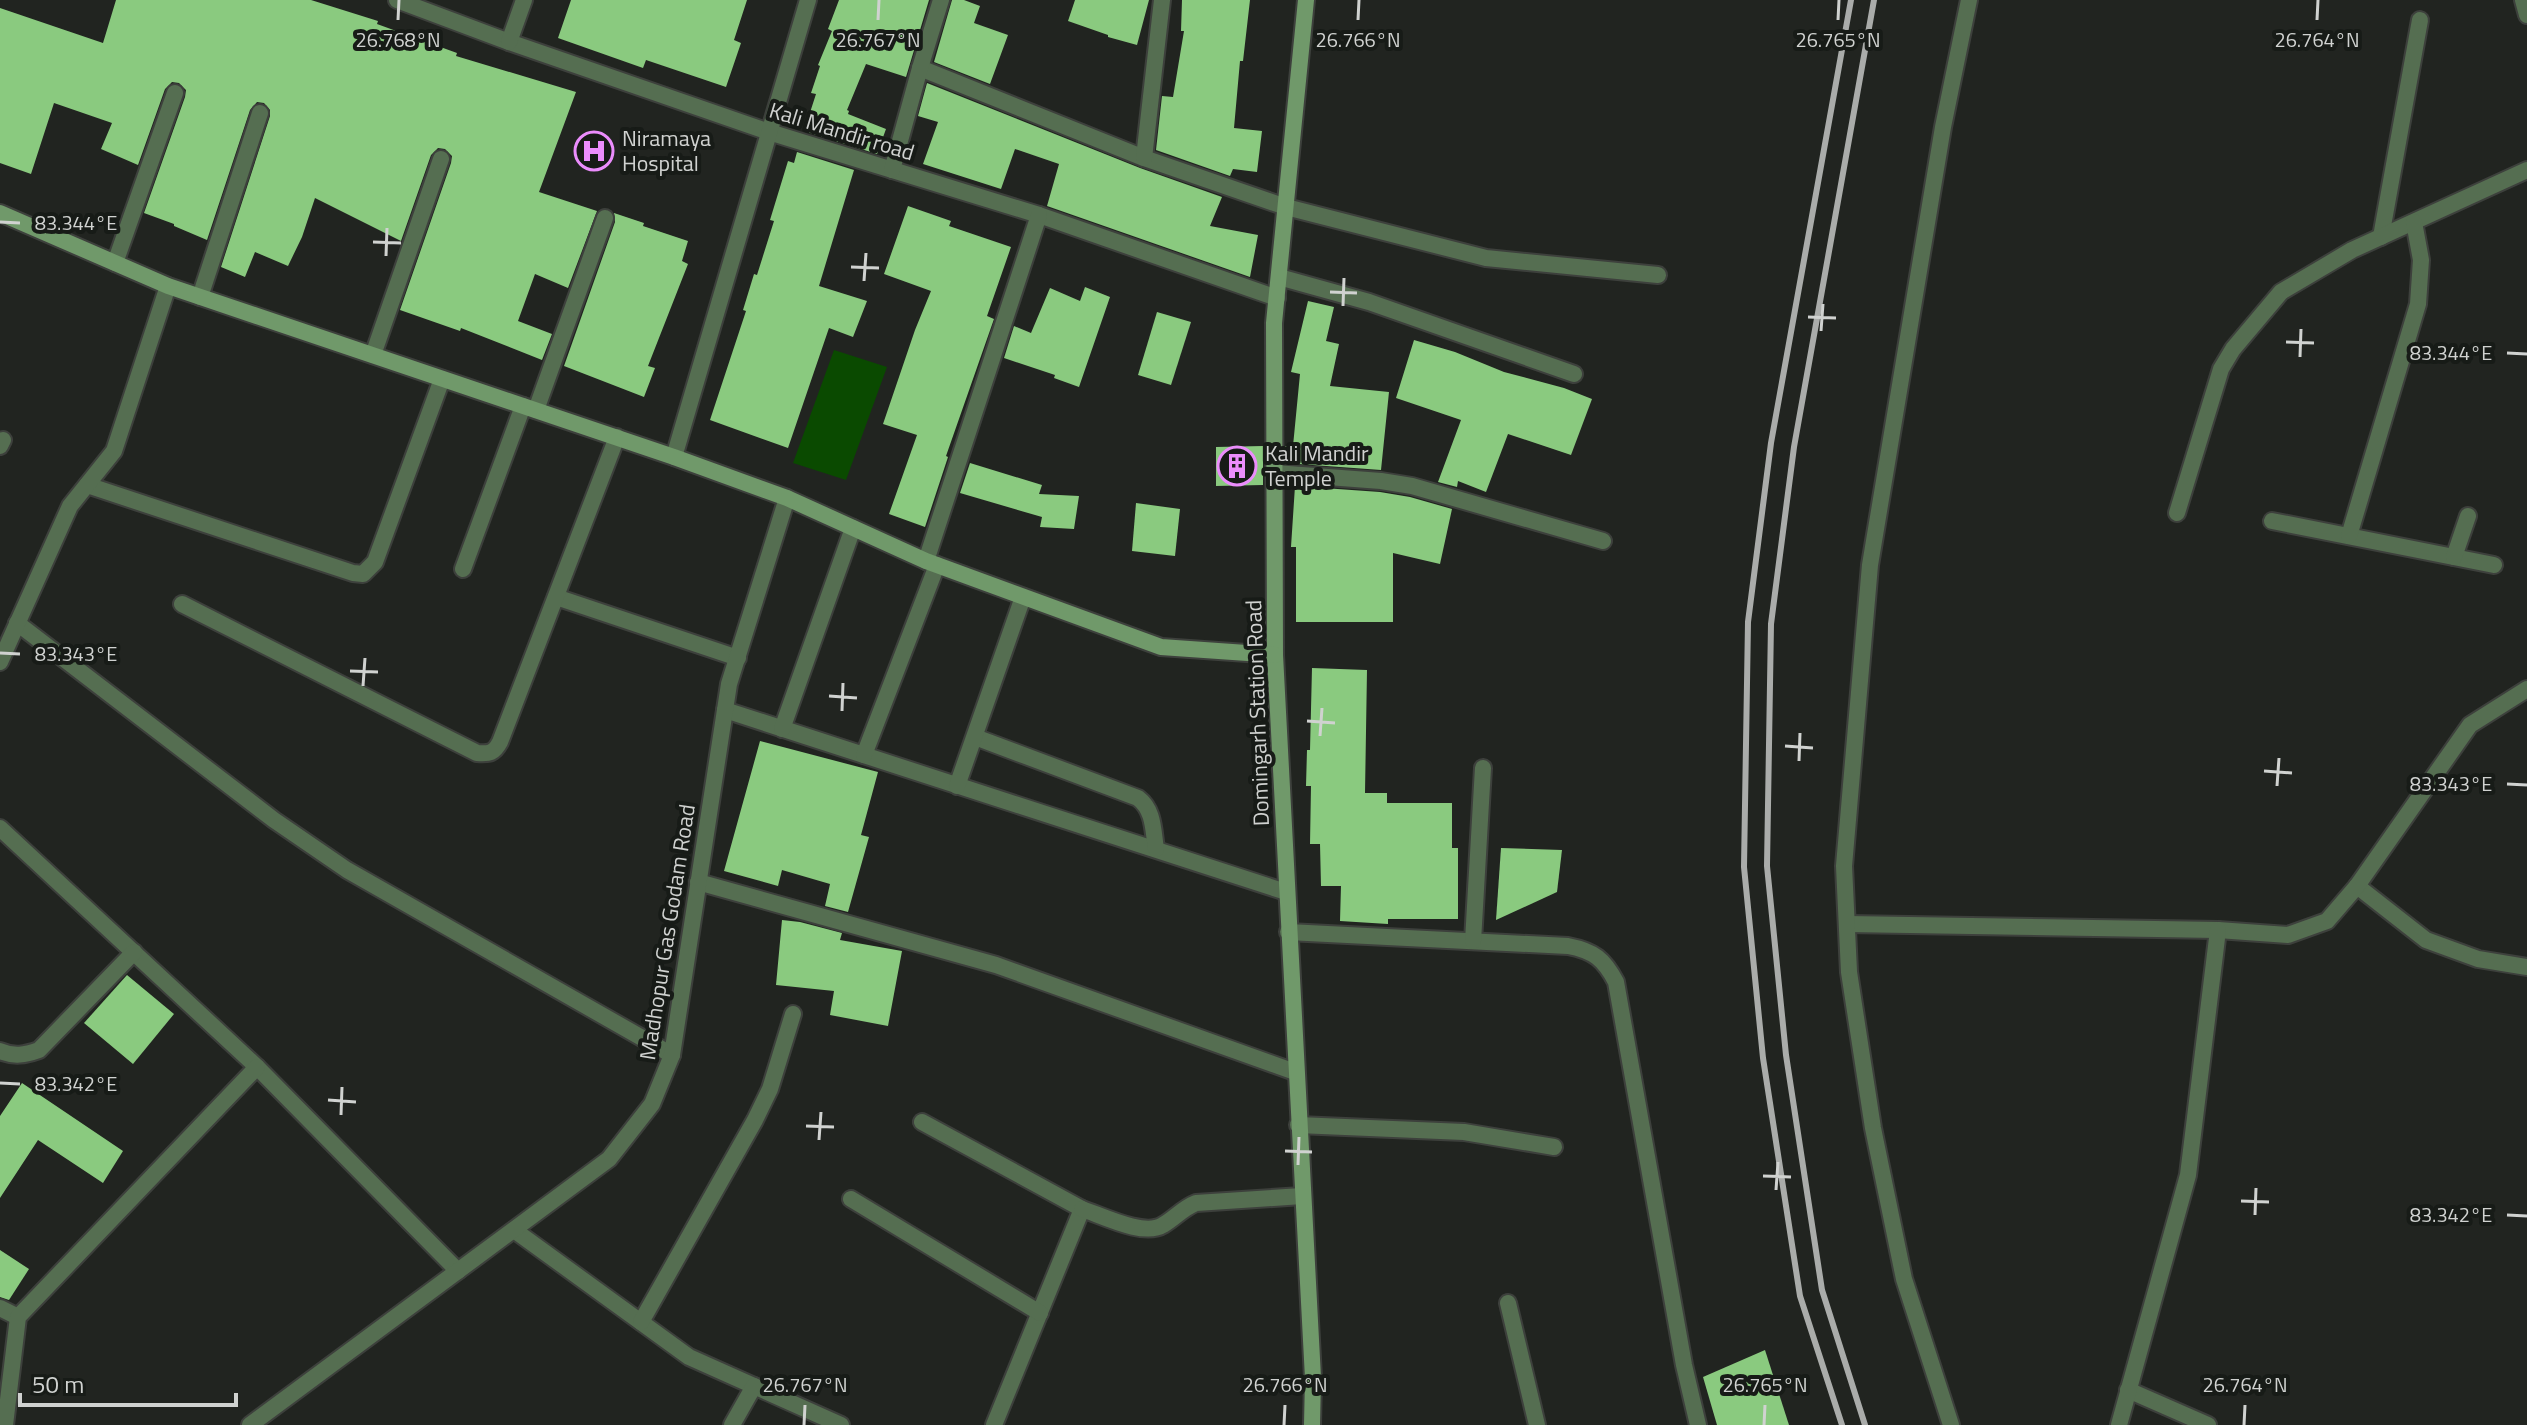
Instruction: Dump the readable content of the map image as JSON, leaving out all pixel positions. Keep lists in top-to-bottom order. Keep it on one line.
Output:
{"streets":{"street":["Kali Mandir road","Domingarh Station Road","Madhopur Gas Godam Road"]},"crossings":[["Kali Mandir road","Domingarh Station Road"]],"places":{"hospital":["Niramaya Hospital"],"building":["Kali Mandir Temple"]},"scale_bar":"50 m","coordinates":["26.768°N","26.767°N","26.766°N","26.765°N","26.764°N","83.344°E","83.343°E","83.342°E"]}
